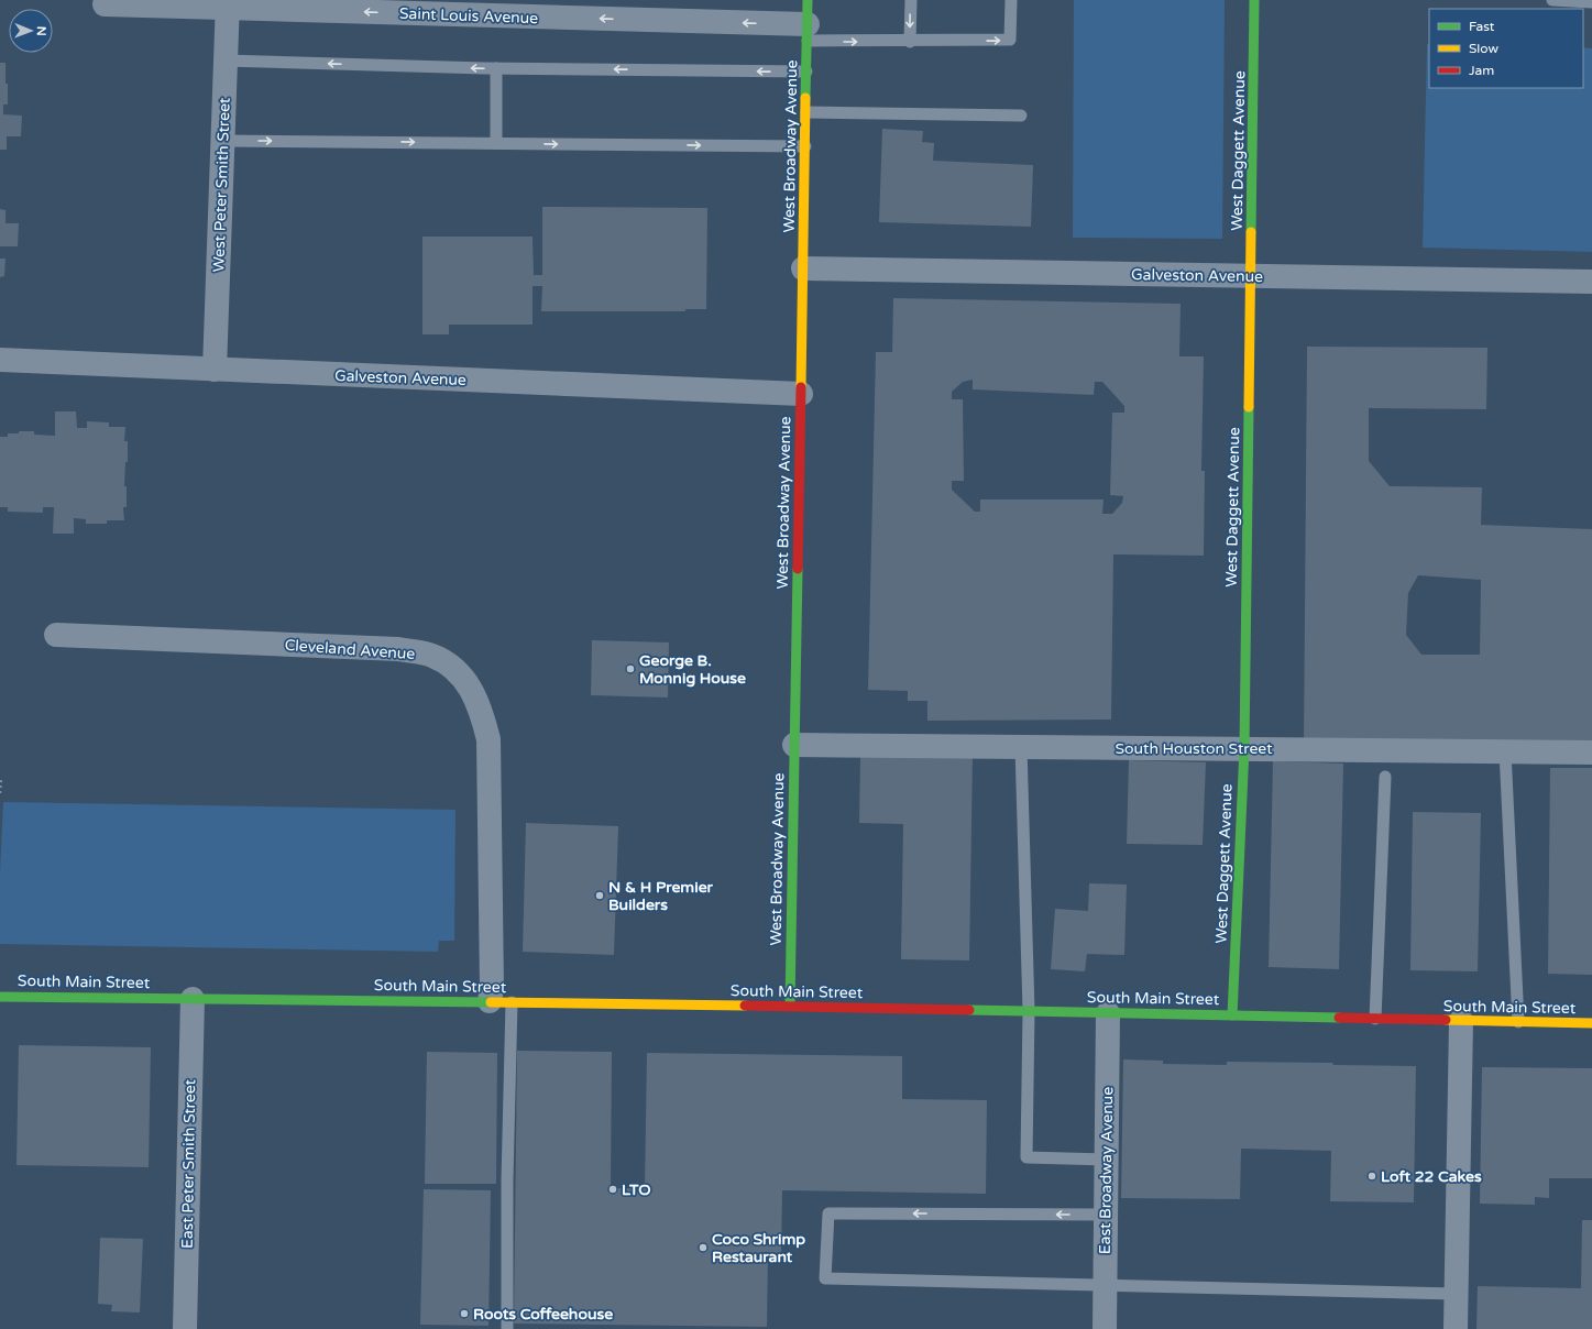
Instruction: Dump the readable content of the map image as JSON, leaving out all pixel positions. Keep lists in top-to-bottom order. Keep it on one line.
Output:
{"streets":{"street":["Saint Louis Avenue","West Broadway Avenue","West Daggett Avenue","West Peter Smith Street","Galveston Avenue","Cleveland Avenue","South Houston Street","South Main Street","East Peter Smith Street","East Broadway Avenue"]},"crossings":[["Saint Louis Avenue","West Broadway Avenue"],["Saint Louis Avenue","West Peter Smith Street"],["West Broadway Avenue","Galveston Avenue"],["West Broadway Avenue","South Houston Street"],["West Broadway Avenue","South Main Street"],["West Daggett Avenue","Galveston Avenue"],["West Daggett Avenue","South Houston Street"],["West Daggett Avenue","South Main Street"],["West Peter Smith Street","Galveston Avenue"],["Cleveland Avenue","South Main Street"],["South Main Street","East Peter Smith Street"],["South Main Street","East Broadway Avenue"]],"one_way":["Saint Louis Avenue"],"places":["George B. Monnig House","N & H Premier Builders","Loft 22 Cakes","LTO","Coco Shrimp Restaurant","Roots Coffeehouse"],"legend":["Fast","Slow","Jam"],"north":"right"}
